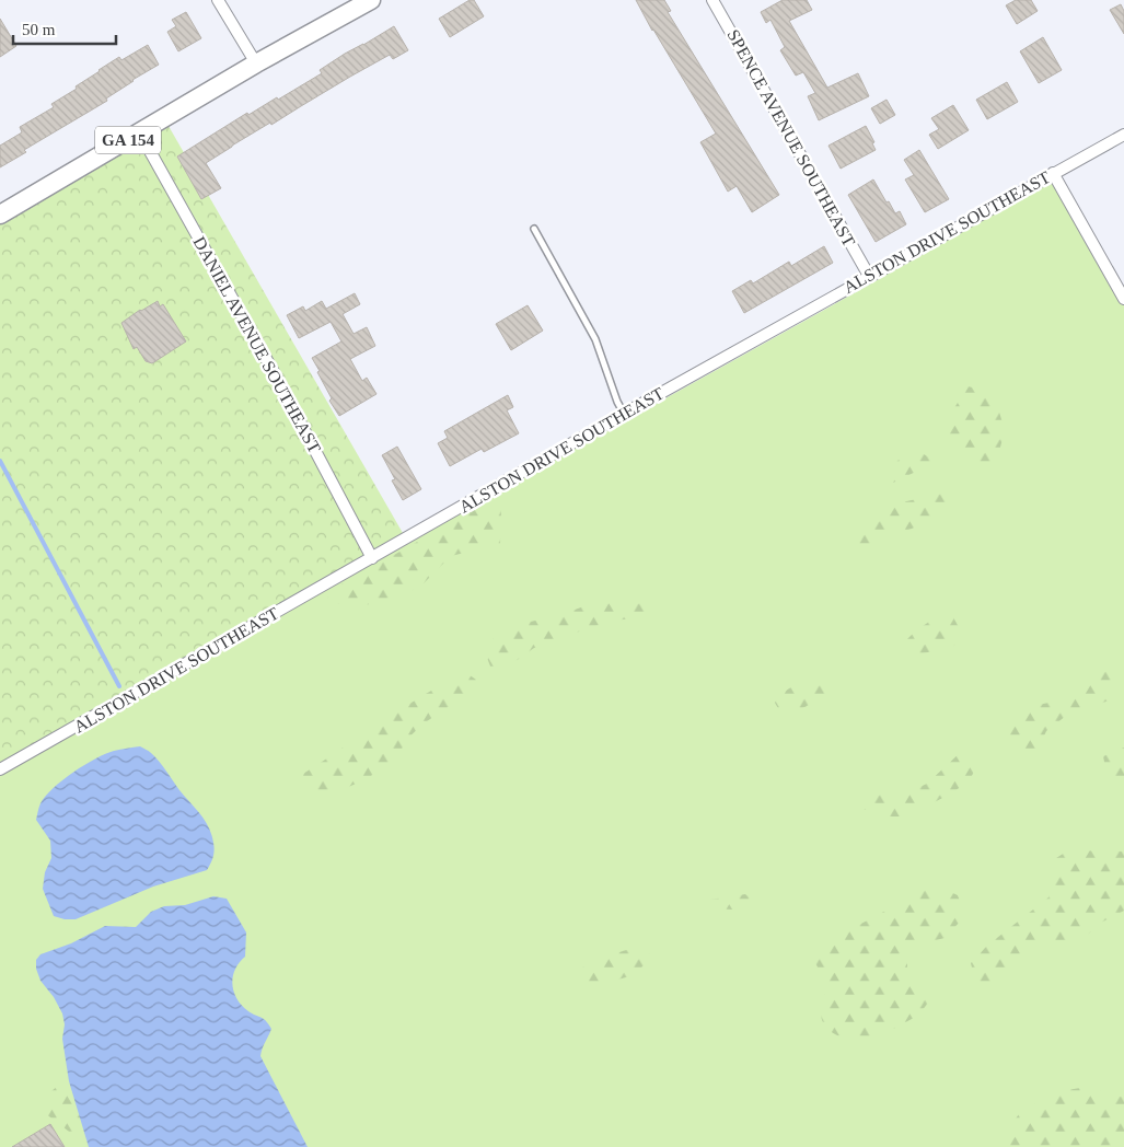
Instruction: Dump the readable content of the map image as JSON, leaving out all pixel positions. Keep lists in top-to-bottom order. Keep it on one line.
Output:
{"streets":{"main road":["GA 154"],"street":["SPENCE AVENUE SOUTHEAST","ALSTON DRIVE SOUTHEAST","DANIEL AVENUE SOUTHEAST"]},"crossings":[["SPENCE AVENUE SOUTHEAST","ALSTON DRIVE SOUTHEAST"],["GA 154","DANIEL AVENUE SOUTHEAST"],["ALSTON DRIVE SOUTHEAST","DANIEL AVENUE SOUTHEAST"]],"scale_bar":"50 m"}
